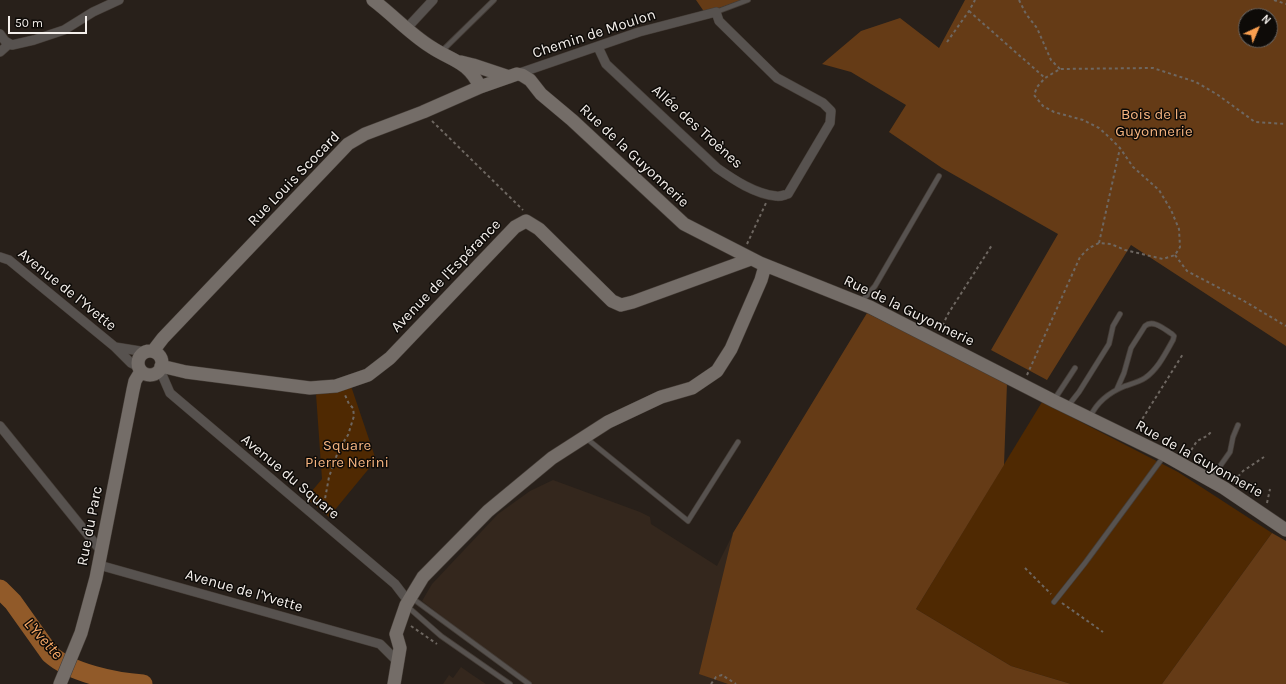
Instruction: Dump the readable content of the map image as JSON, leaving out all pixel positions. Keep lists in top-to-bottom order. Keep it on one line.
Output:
{"streets":{"street":["Chemin de Moulon","Allée des Troènes","Rue de la Guyonnerie","Rue Louis Scocard","Avenue de l'Espérance","Avenue de l'Yvette","Avenue du Square","Rue du Parc"]},"crossings":[["Chemin de Moulon","Allée des Troènes"],["Chemin de Moulon","Rue de la Guyonnerie"],["Chemin de Moulon","Rue Louis Scocard"],["Rue de la Guyonnerie","Rue Louis Scocard"],["Rue Louis Scocard","Avenue de l'Espérance"],["Rue Louis Scocard","Avenue de l'Yvette"],["Rue Louis Scocard","Avenue du Square"],["Rue Louis Scocard","Rue du Parc"],["Avenue de l'Espérance","Avenue de l'Yvette"],["Avenue de l'Espérance","Avenue du Square"],["Avenue de l'Espérance","Rue du Parc"],["Avenue de l'Yvette","Avenue du Square"],["Avenue de l'Yvette","Rue du Parc"],["Avenue du Square","Rue du Parc"]],"water":["L'Yvette"],"parks":["Bois de la Guyonnerie","Square Pierre Nerini"],"scale_bar":"50 m","north":"top right"}
